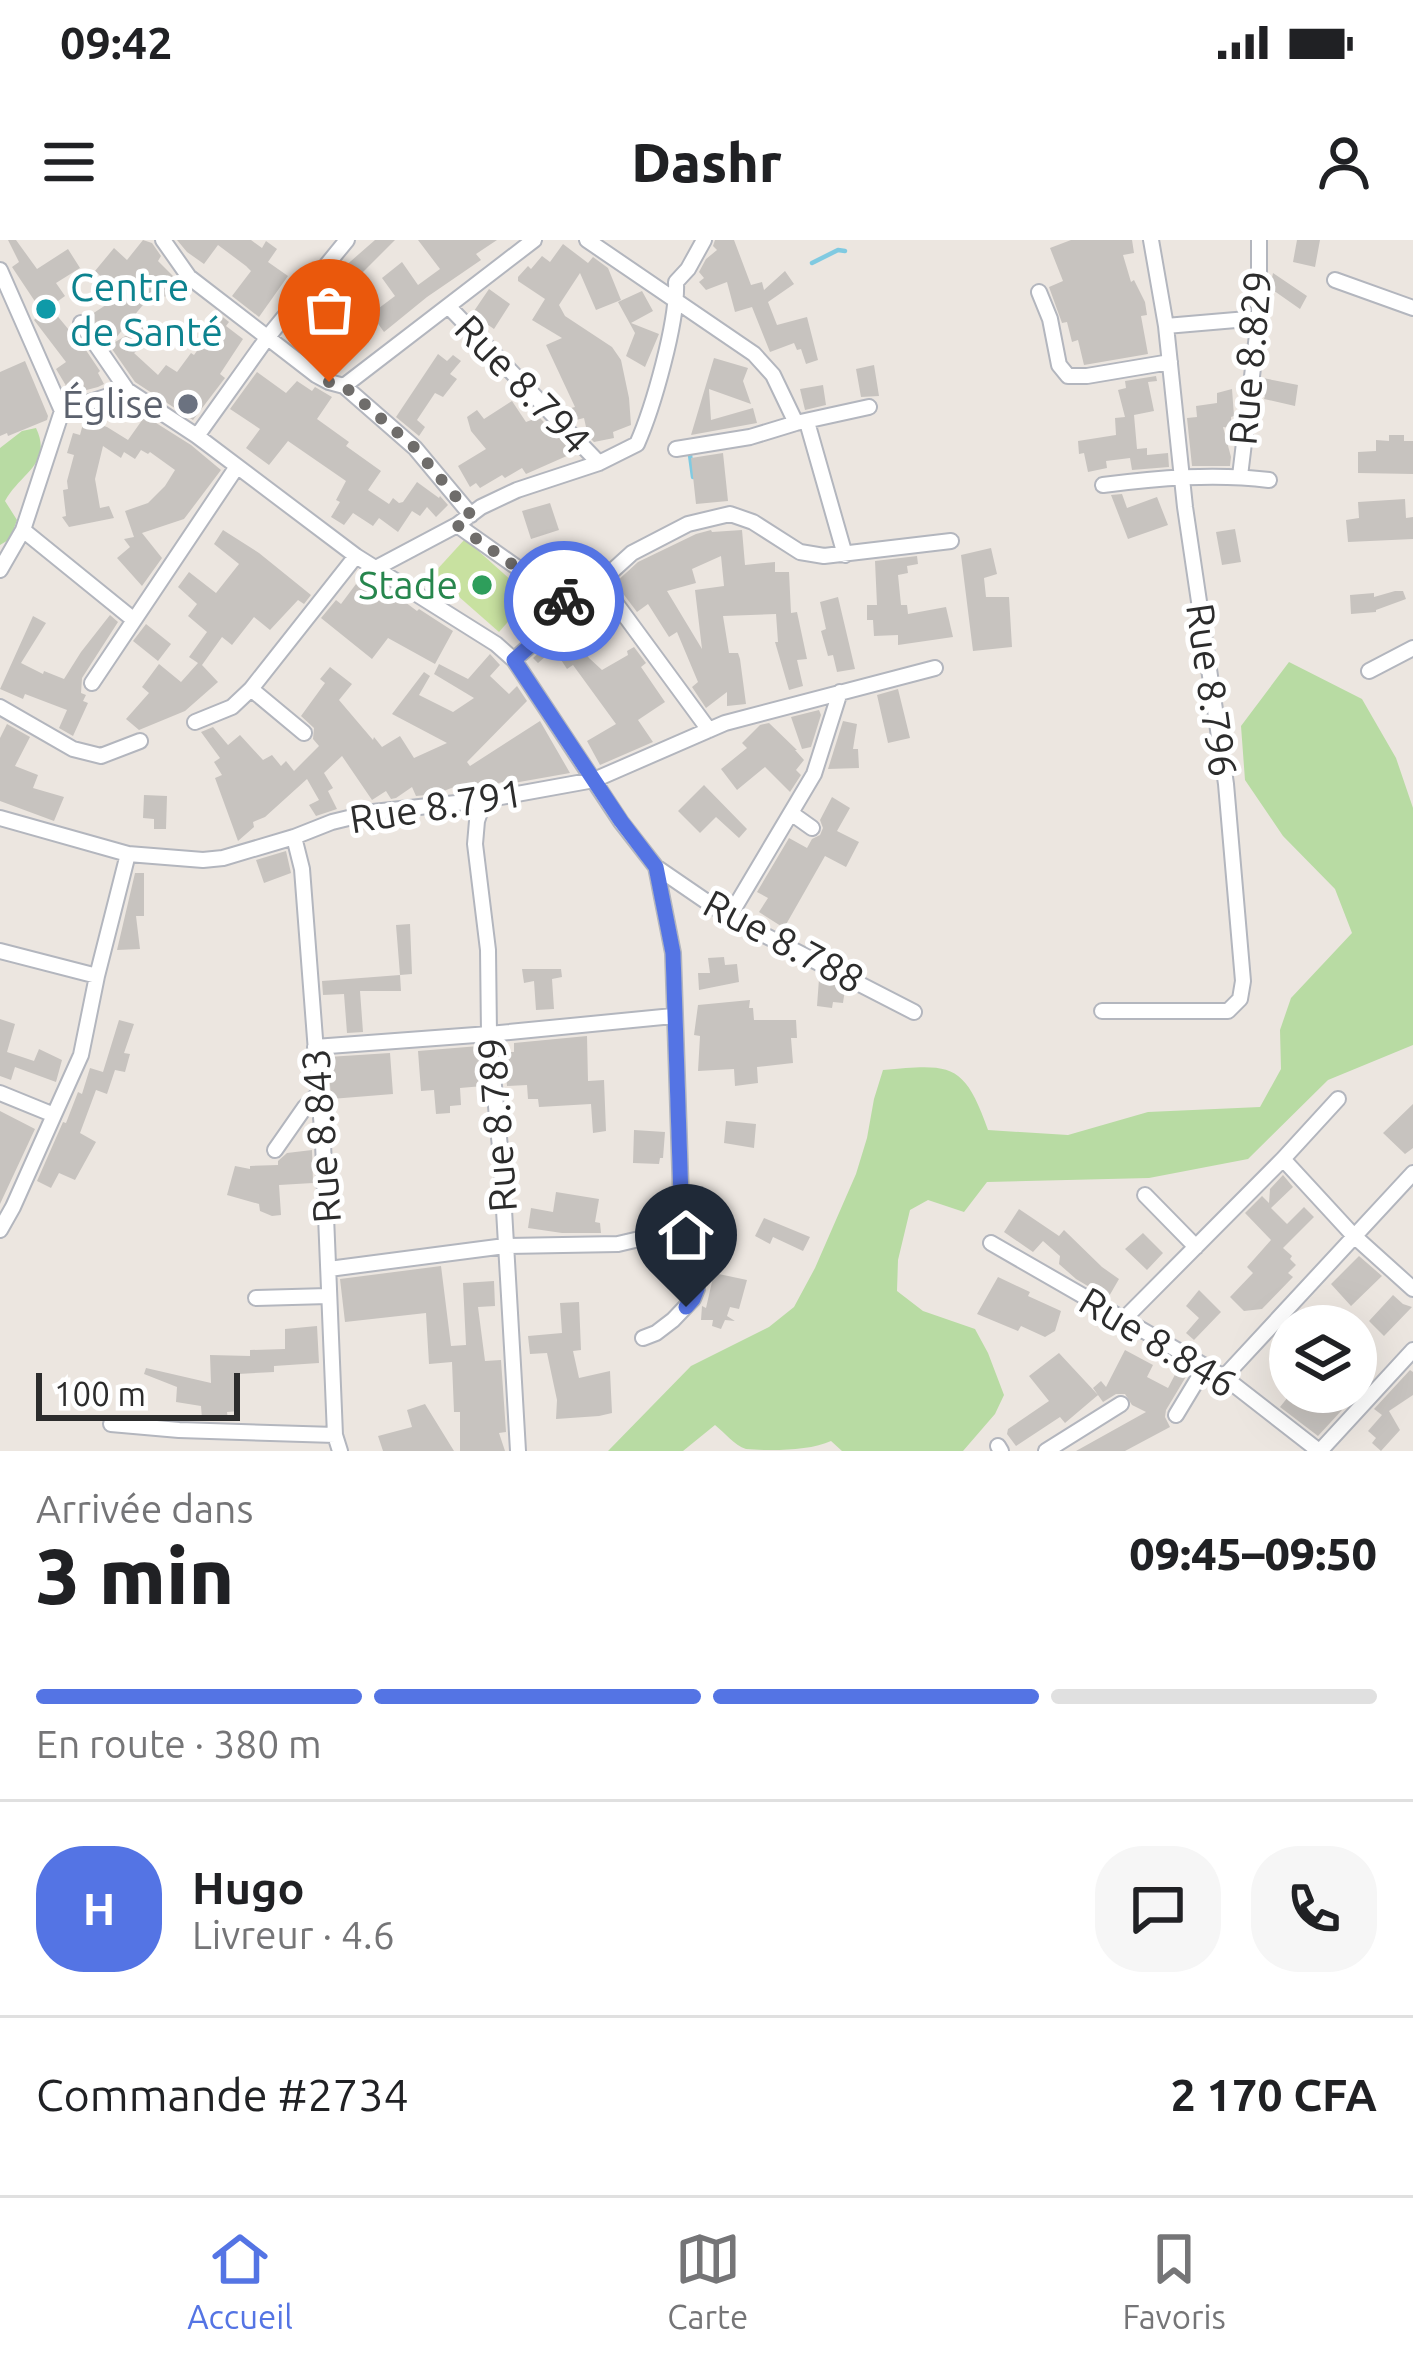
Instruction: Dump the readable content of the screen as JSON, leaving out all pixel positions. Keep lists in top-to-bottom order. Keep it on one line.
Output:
{"streets":{"street":["Rue 8.829","Rue 8.794","Rue 8.796","Rue 8.791","Rue 8.788","Rue 8.789","Rue 8.843","Rue 8.846"]},"crossings":[["Rue 8.791","Rue 8.788"],["Rue 8.791","Rue 8.789"],["Rue 8.791","Rue 8.843"]],"places":["Centre de Santé","Église","Stade"],"scale_bar":"100 m","page":{"status":"09:42","header":"Dashr","scale":"100 m","heading":["3 min","Arrivée dans","09:45–09:50"],"panel":["Hugo","Livreur · 4.6","Commande #2734","2 170 CFA"],"bar":"En route · 380 m","round":"H","tabs":["Accueil","Carte","Favoris"]}}
